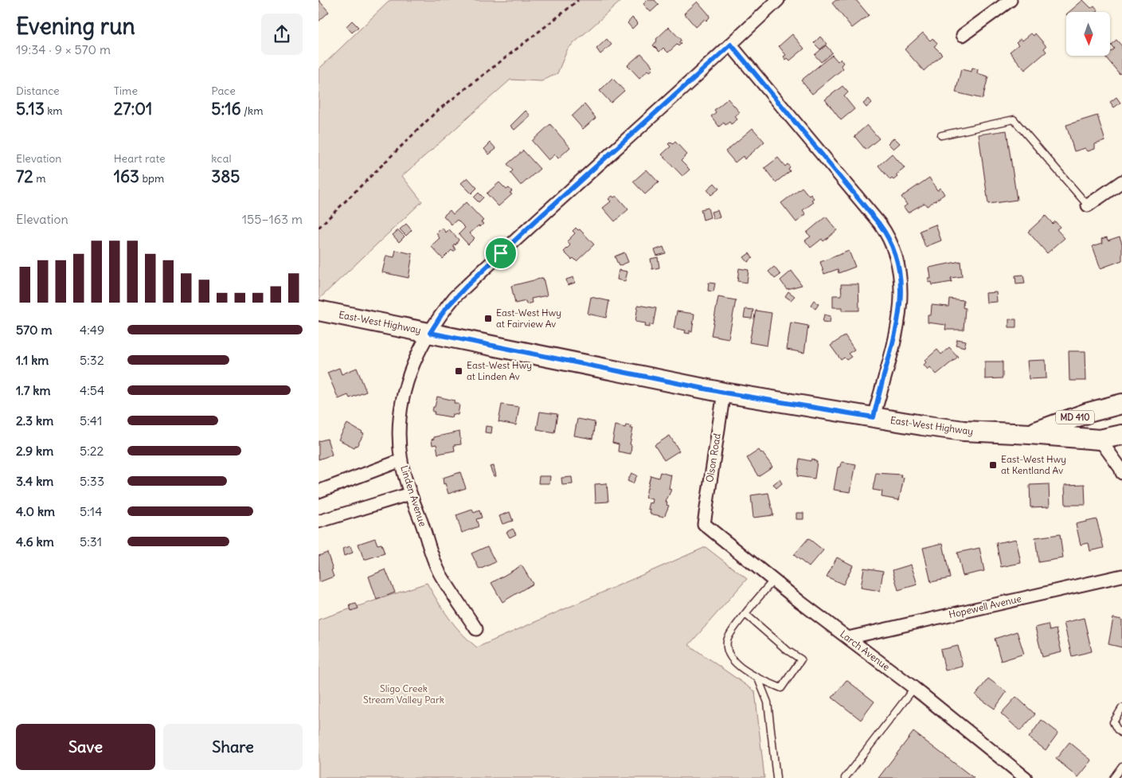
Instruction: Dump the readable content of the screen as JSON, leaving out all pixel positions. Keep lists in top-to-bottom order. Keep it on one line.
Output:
{"streets":{"main road":["East-West Highway","MD 410"],"street":["Olson Road","Linden Avenue","Hopewell Avenue","Larch Avenue"]},"crossings":[["East-West Highway","Olson Road"],["East-West Highway","Linden Avenue"],["Olson Road","Larch Avenue"],["Hopewell Avenue","Larch Avenue"]],"parks":["Sligo Creek Stream Valley Park"],"places":{"transit":["East-West Hwy at Fairview Av","East-West Hwy at Linden Av","East-West Hwy at Kentland Av"]},"north":"bottom","page":{"heading":["Evening run","19:34 · 9 × 570 m"],"stats":[["Distance","5.13 km"],["Time","27:01"],["Pace","5:16 /km"],["Elevation","72 m"],["Heart rate","163 bpm"],["kcal","385"]],"chart":["Elevation","155–163 m"],"list":[{"name":"570 m","note":"4:49"},{"name":"1.1 km","note":"5:32"},{"name":"1.7 km","note":"4:54"},{"name":"2.3 km","note":"5:41"},{"name":"2.9 km","note":"5:22"},{"name":"3.4 km","note":"5:33"},{"name":"4.0 km","note":"5:14"},{"name":"4.6 km","note":"5:31"}],"buttons":["Save","Share"]}}
